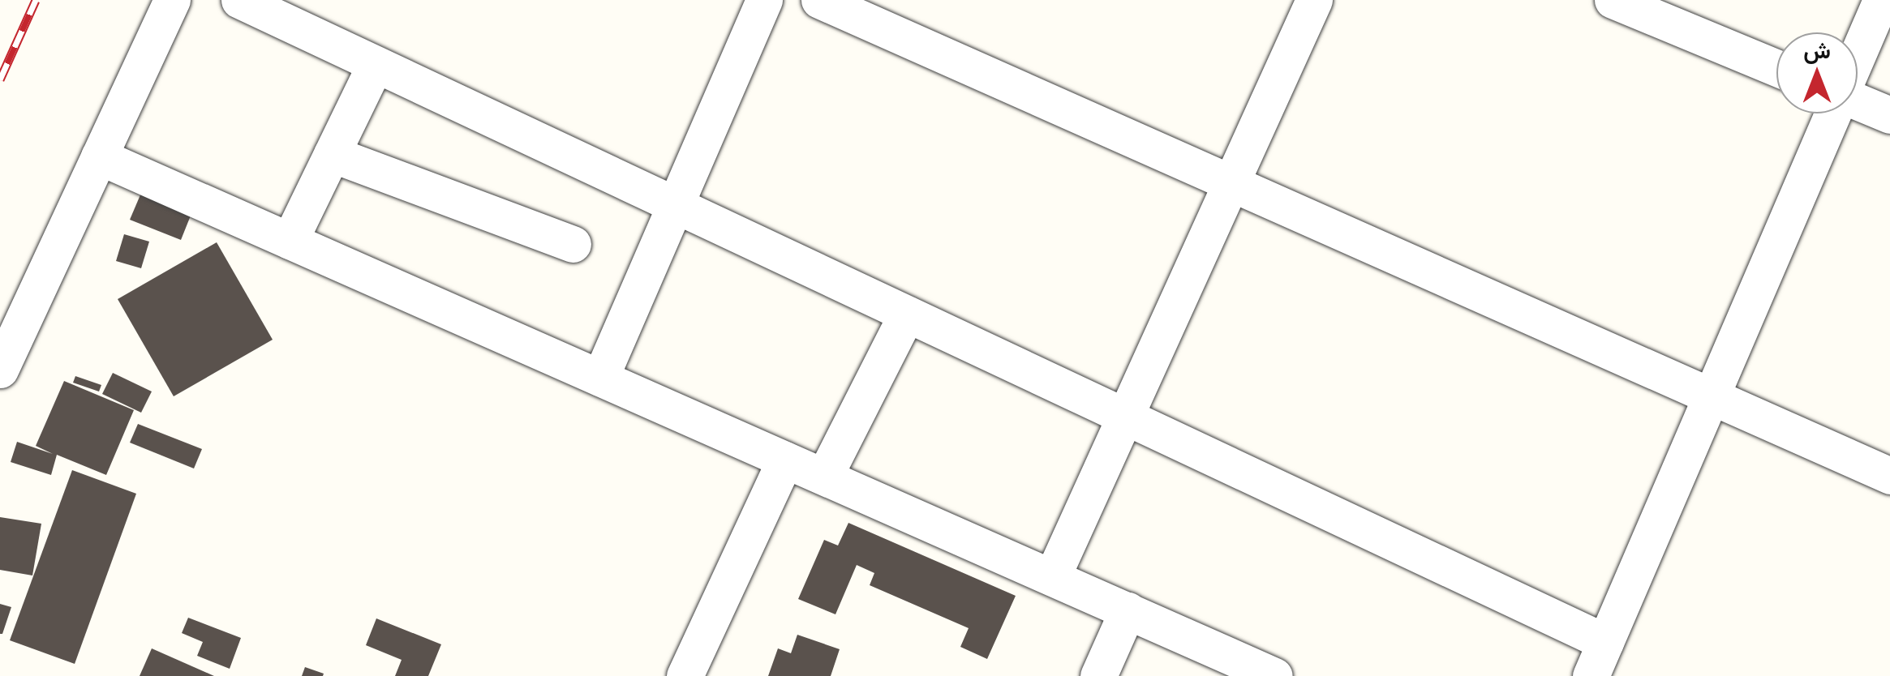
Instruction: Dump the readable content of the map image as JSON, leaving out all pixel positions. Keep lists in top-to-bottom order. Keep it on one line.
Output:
{"north":"top"}
